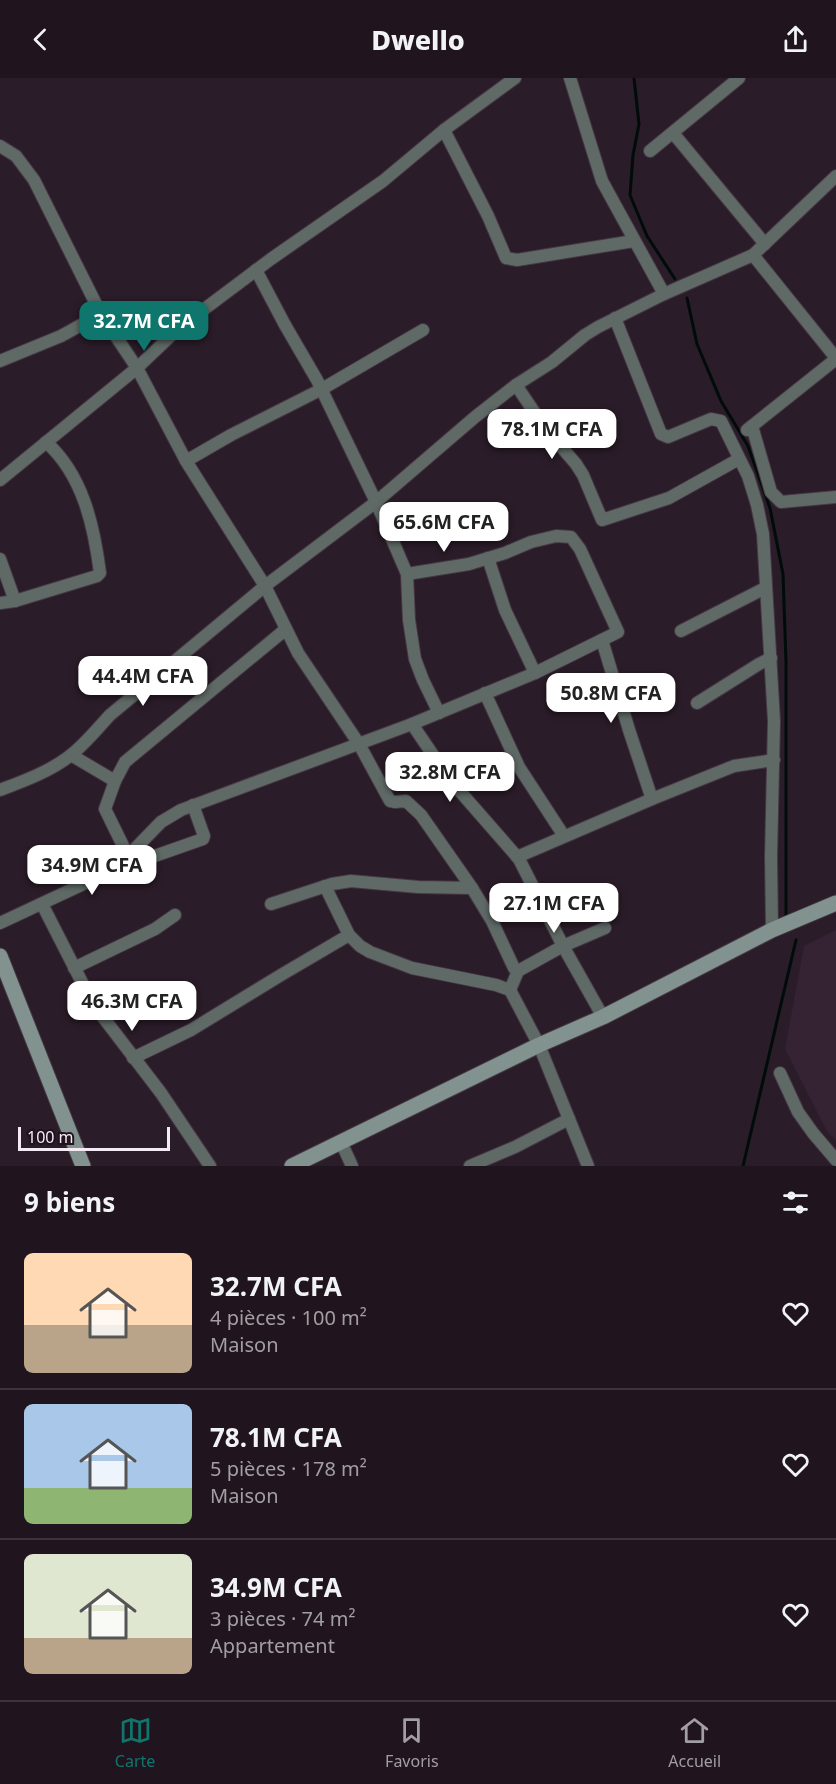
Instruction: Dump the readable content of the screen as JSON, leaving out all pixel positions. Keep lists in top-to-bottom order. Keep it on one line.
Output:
{"scale_bar":"100 m","page":{"header":"Dwello","price":["32.7M CFA","78.1M CFA","65.6M CFA","44.4M CFA","50.8M CFA","32.8M CFA","34.9M CFA","27.1M CFA","46.3M CFA"],"scale":"100 m","heading":"9 biens","list":[{"name":"32.7M CFA","note":"4 pièces · 100 m² · Maison"},{"name":"78.1M CFA","note":"5 pièces · 178 m² · Maison"},{"name":"34.9M CFA","note":"3 pièces · 74 m² · Appartement"}],"tabs":["Carte","Favoris","Accueil"]}}
